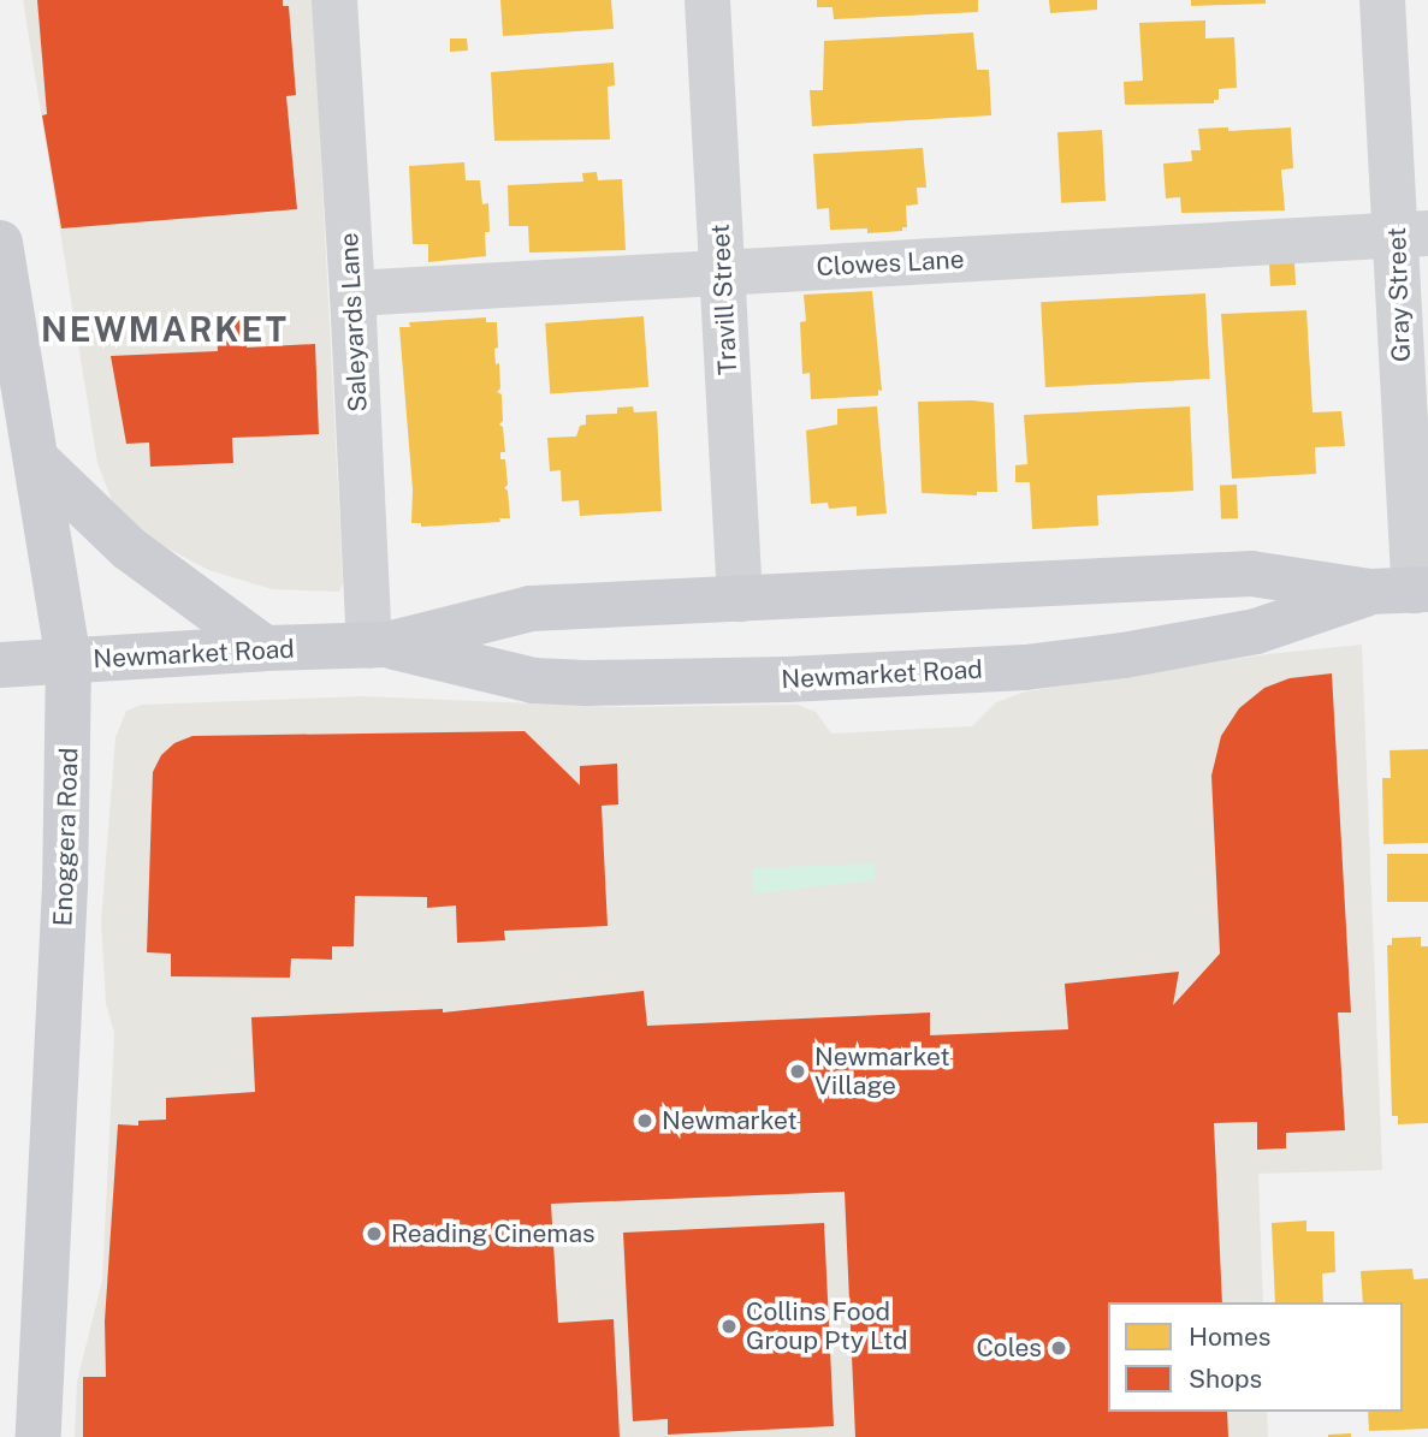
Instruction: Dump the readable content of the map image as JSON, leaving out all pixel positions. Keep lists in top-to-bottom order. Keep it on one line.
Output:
{"streets":{"main road":["Newmarket Road","Enoggera Road"],"street":["Clowes Lane","Gray Street","Travill Street","Saleyards Lane"]},"crossings":[["Clowes Lane","Gray Street"],["Clowes Lane","Travill Street"],["Clowes Lane","Saleyards Lane"],["Gray Street","Newmarket Road"],["Travill Street","Newmarket Road"],["Saleyards Lane","Newmarket Road"],["Newmarket Road","Enoggera Road"]],"districts":["NEWMARKET"],"places":["Newmarket Village","Newmarket","Reading Cinemas","Collins Food Group Pty Ltd","Coles"],"legend":["Homes","Shops"]}
